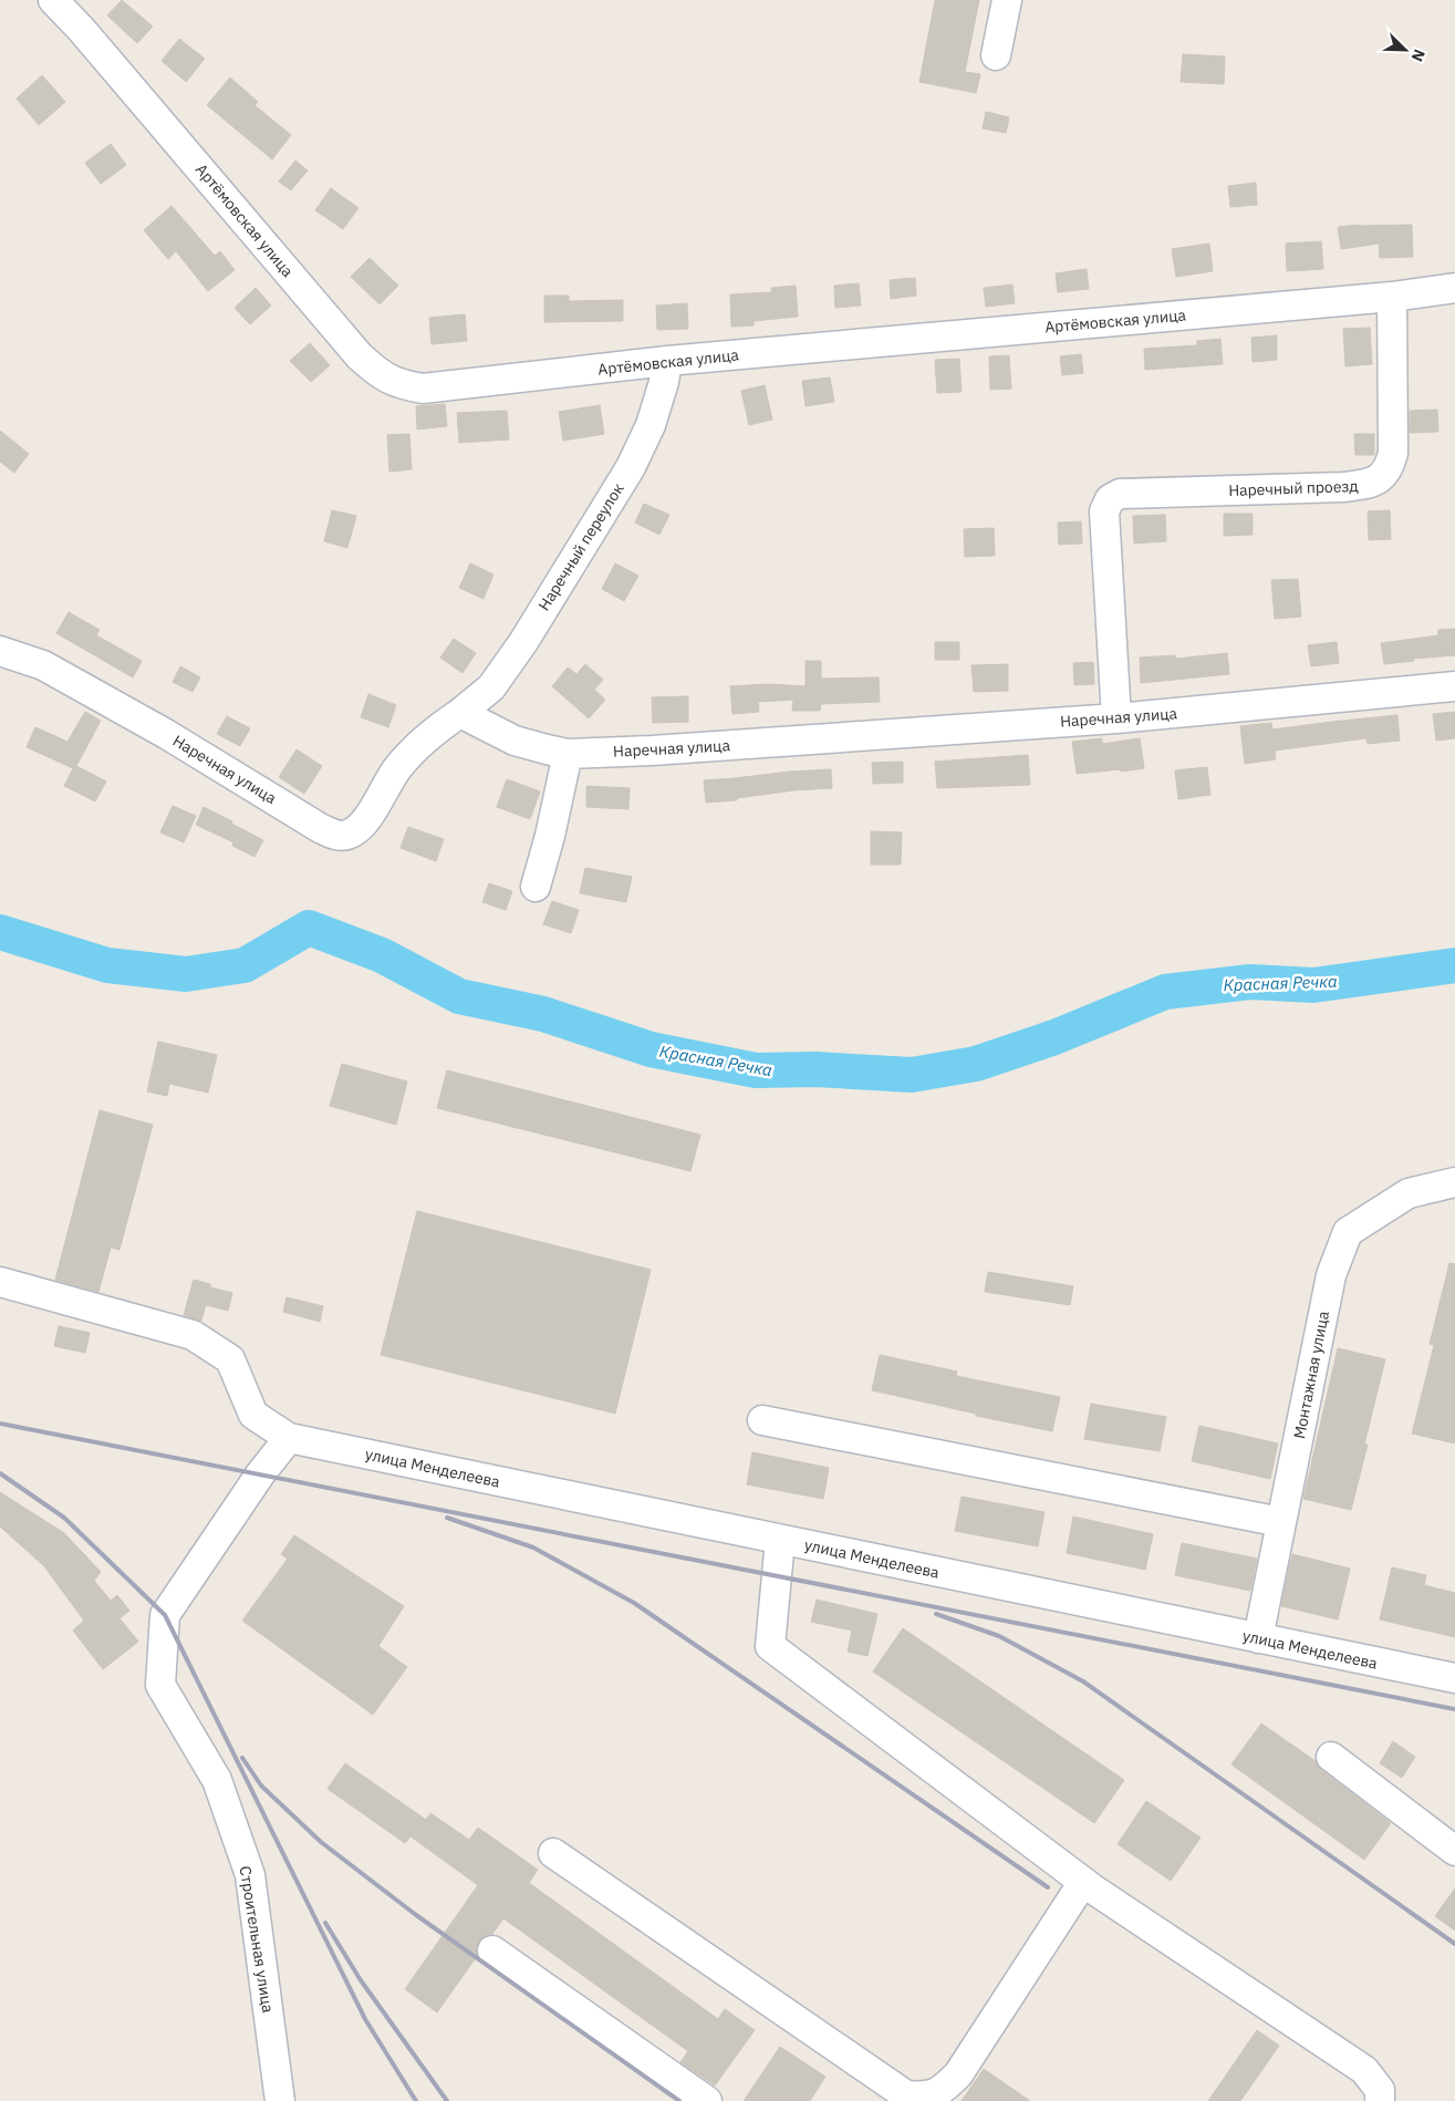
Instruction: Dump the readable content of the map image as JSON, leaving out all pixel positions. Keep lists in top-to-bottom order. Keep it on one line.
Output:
{"streets":{"street":["Артёмовская улица","Наречный проезд","Наречный переулок","Наречная улица","Монтажная улица","улица Менделеева","Строительная улица"]},"crossings":[["Артёмовская улица","Наречный проезд"],["Артёмовская улица","Наречный переулок"],["Наречный проезд","Наречная улица"],["Наречный переулок","Наречная улица"],["Монтажная улица","улица Менделеева"],["улица Менделеева","Строительная улица"]],"water":["Красная Речка"],"north":"bottom right"}
